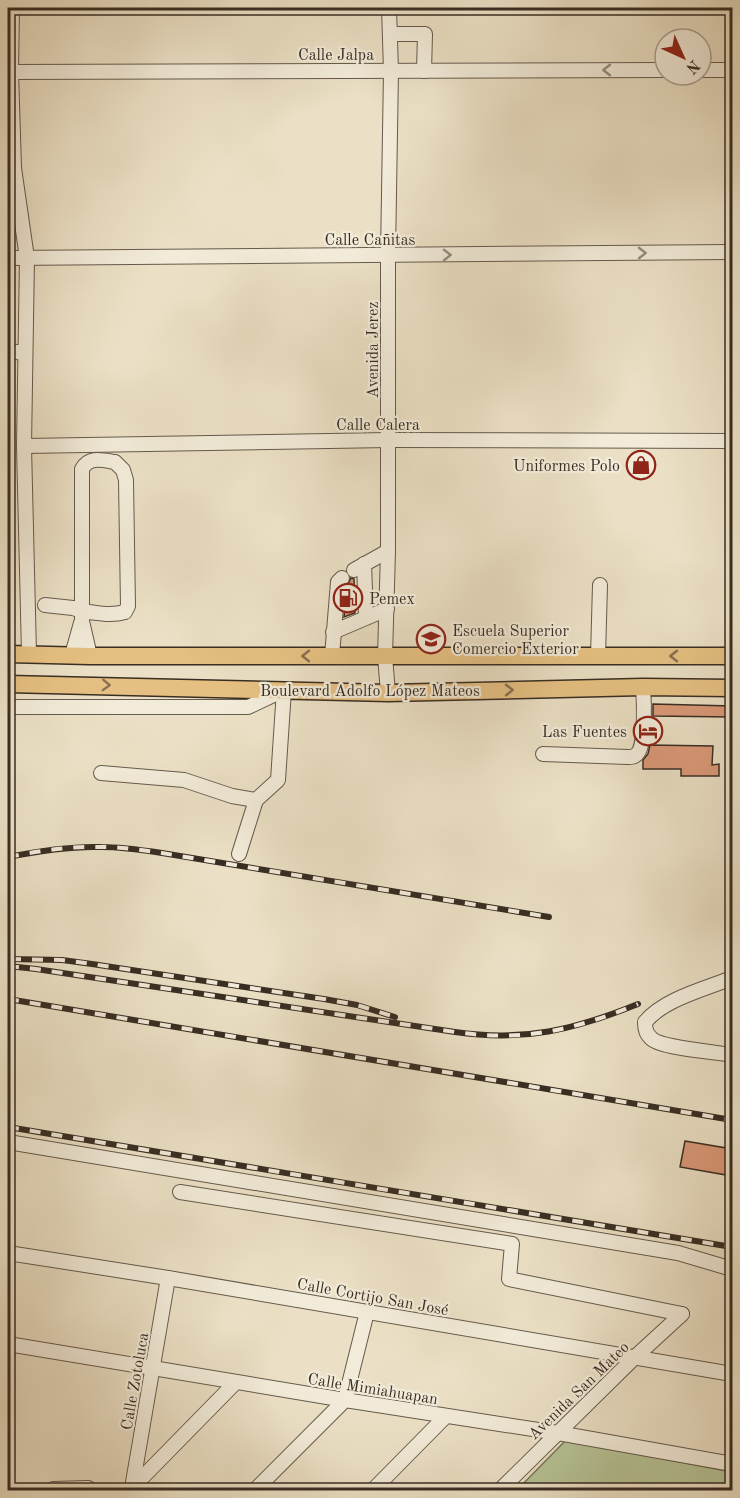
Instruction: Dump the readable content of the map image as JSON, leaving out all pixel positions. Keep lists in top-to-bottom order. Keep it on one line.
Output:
{"streets":{"main road":["Boulevard Adolfo López Mateos"],"street":["Calle Jalpa","Calle Cañitas","Avenida Jerez","Calle Calera","Calle Cortijo San José","Calle Zotoluca","Calle Mimiahuapan","Avenida San Mateo"]},"crossings":[["Calle Jalpa","Avenida Jerez"],["Calle Cañitas","Avenida Jerez"],["Avenida Jerez","Calle Calera"],["Avenida Jerez","Boulevard Adolfo López Mateos"],["Calle Cortijo San José","Calle Zotoluca"],["Calle Cortijo San José","Avenida San Mateo"],["Calle Zotoluca","Calle Mimiahuapan"],["Calle Mimiahuapan","Avenida San Mateo"]],"one_way":["Calle Jalpa","Calle Cañitas"],"places":{"shop":["Uniformes Polo"],"fuel station":["Pemex"],"school or university":["Escuela Superior Comercio Exterior"],"hotel":["Las Fuentes"]},"north":"bottom right"}
